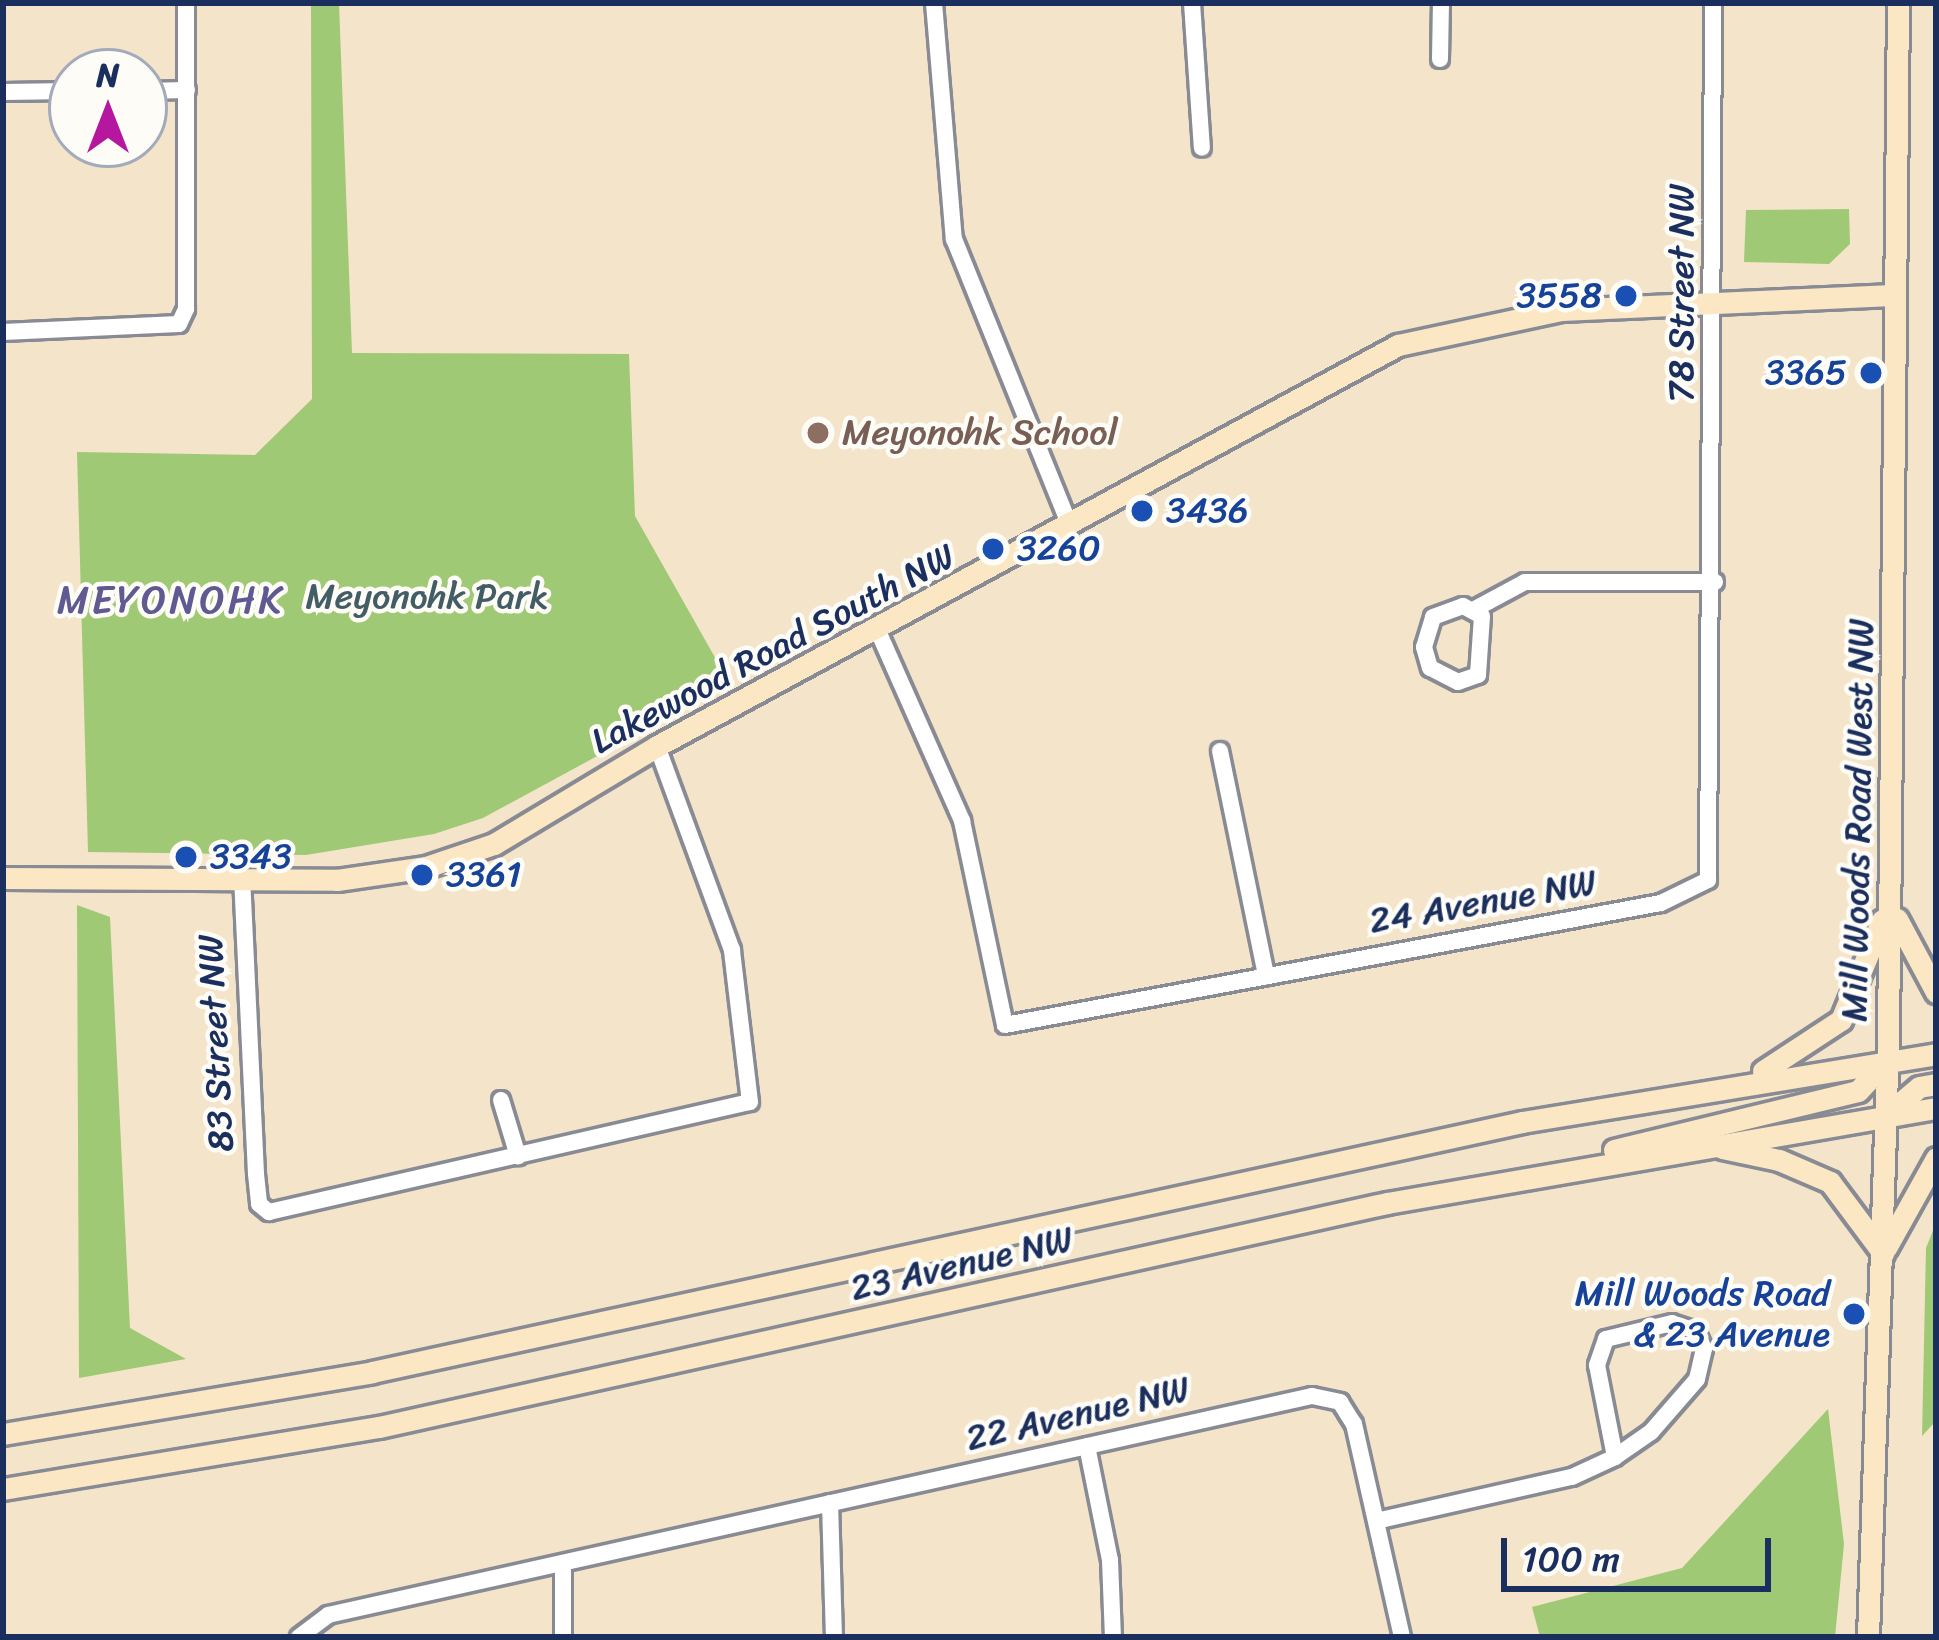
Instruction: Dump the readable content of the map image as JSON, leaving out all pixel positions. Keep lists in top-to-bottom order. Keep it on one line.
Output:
{"streets":{"main road":["Lakewood Road South NW","Mill Woods Road West NW","23 Avenue NW"],"street":["78 Street NW","24 Avenue NW","83 Street NW","22 Avenue NW"]},"crossings":[["78 Street NW","Lakewood Road South NW"],["78 Street NW","24 Avenue NW"],["Lakewood Road South NW","Mill Woods Road West NW"],["Lakewood Road South NW","24 Avenue NW"],["Lakewood Road South NW","83 Street NW"],["Mill Woods Road West NW","23 Avenue NW"]],"districts":["MEYONOHK"],"parks":["Meyonohk Park"],"places":["3558","3365","Meyonohk School","3436","3260","3343","3361","Mill Woods Road & 23 Avenue"],"scale_bar":"100 m","north":"top"}
